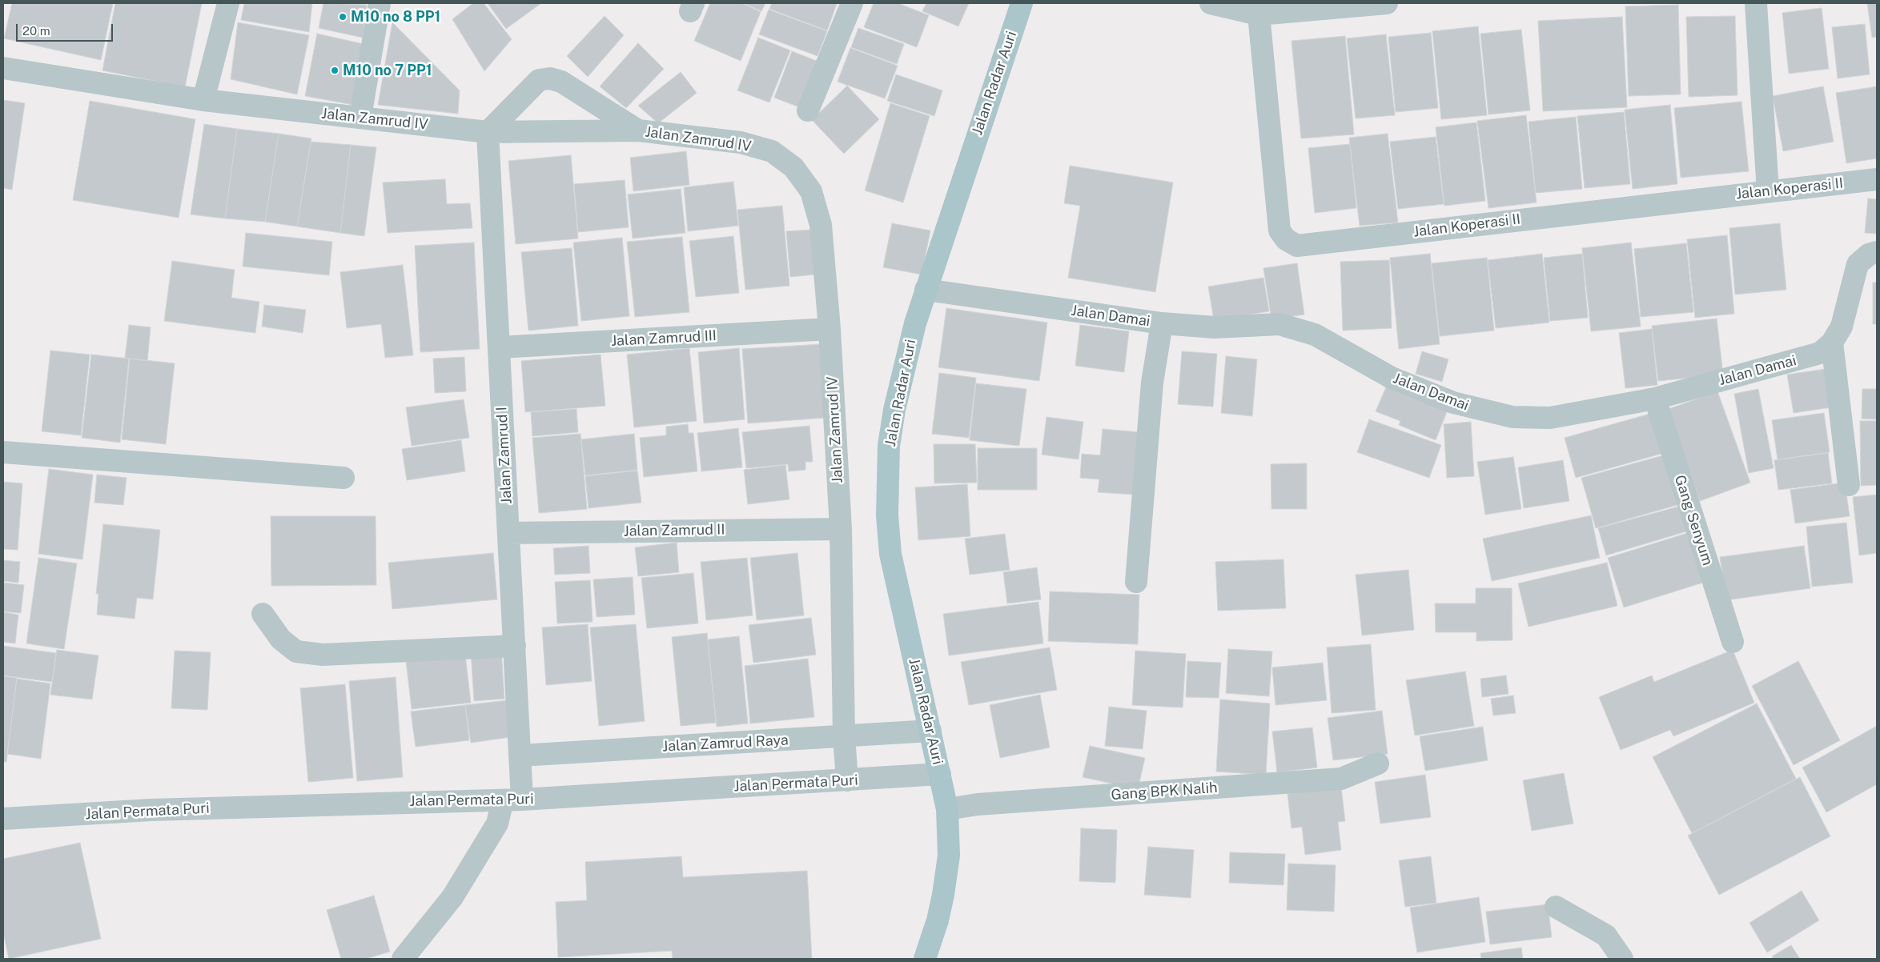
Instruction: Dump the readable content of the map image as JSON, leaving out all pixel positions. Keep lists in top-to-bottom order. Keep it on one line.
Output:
{"streets":{"main road":["Jalan Radar Auri"],"street":["Jalan Zamrud IV","Jalan Koperasi II","Jalan Damai","Jalan Zamrud III","Jalan Zamrud I","Gang Senyum","Jalan Zamrud II","Jalan Zamrud Raya","Jalan Permata Puri","Gang BPK Nalih"]},"crossings":[["Jalan Radar Auri","Jalan Damai"],["Jalan Radar Auri","Jalan Zamrud Raya"],["Jalan Radar Auri","Jalan Permata Puri"],["Jalan Radar Auri","Gang BPK Nalih"],["Jalan Zamrud IV","Jalan Zamrud III"],["Jalan Zamrud IV","Jalan Zamrud I"],["Jalan Zamrud IV","Jalan Zamrud II"],["Jalan Zamrud IV","Jalan Zamrud Raya"],["Jalan Zamrud IV","Jalan Permata Puri"],["Jalan Damai","Gang Senyum"],["Jalan Zamrud III","Jalan Zamrud I"],["Jalan Zamrud I","Jalan Zamrud II"],["Jalan Zamrud I","Jalan Zamrud Raya"],["Jalan Zamrud I","Jalan Permata Puri"]],"places":["M10 no 8 PP1","M10 no 7 PP1"],"scale_bar":"20 m"}
